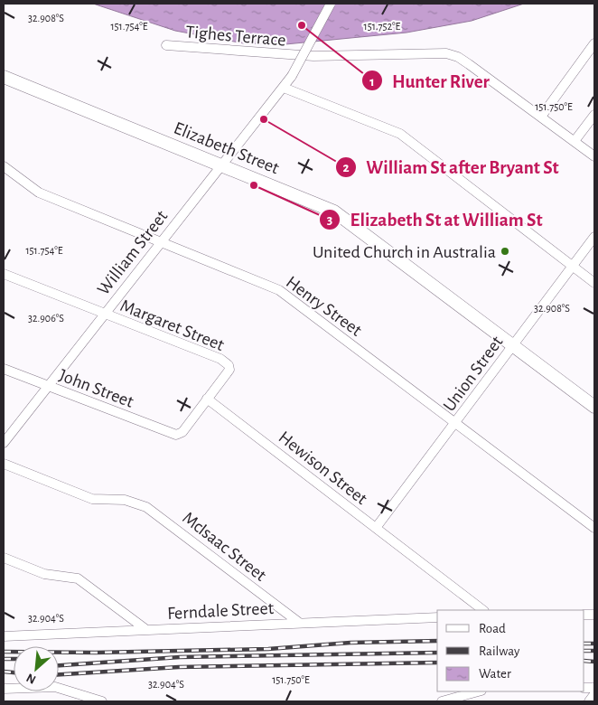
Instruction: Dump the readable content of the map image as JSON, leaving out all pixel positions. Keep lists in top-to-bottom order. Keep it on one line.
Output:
{"streets":{"main road":["Elizabeth Street"],"street":["Tighes Terrace","William Street","Henry Street","Margaret Street","Union Street","John Street","Hewison Street","McIsaac Street","Ferndale Street"]},"crossings":[["Elizabeth Street","William Street"],["Elizabeth Street","Union Street"],["William Street","Henry Street"],["William Street","Margaret Street"],["William Street","John Street"],["Henry Street","Union Street"],["Margaret Street","John Street"],["Margaret Street","Hewison Street"],["Union Street","Hewison Street"],["John Street","Hewison Street"],["McIsaac Street","Ferndale Street"]],"places":["Hunter River","William St after Bryant St","Elizabeth St at William St","United Church in Australia"],"legend":["Road","Railway","Water"],"north":"bottom left","coordinates":["32.908°S","151.754°E","151.752°E","151.750°E","32.906°S","32.904°S"]}
